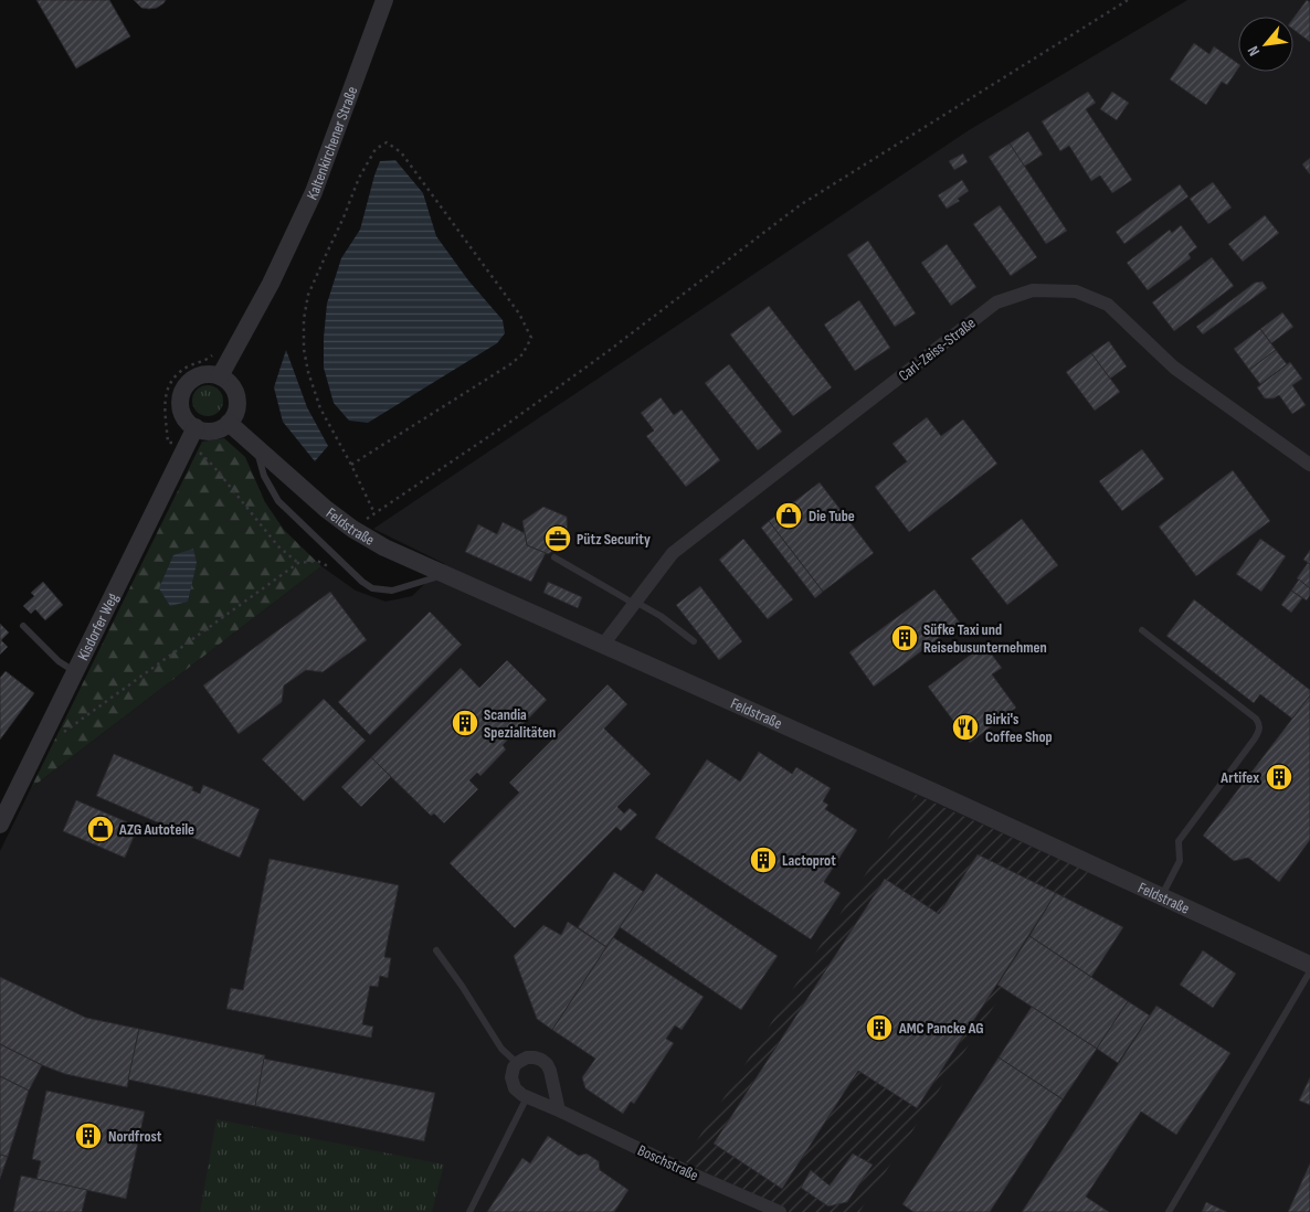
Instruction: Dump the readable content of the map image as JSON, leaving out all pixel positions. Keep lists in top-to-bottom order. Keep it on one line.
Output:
{"streets":{"street":["Kaltenkirchener Straße","Carl-Zeiss-Straße","Feldstraße","Kisdorfer Weg","Boschstraße"]},"crossings":[["Kaltenkirchener Straße","Feldstraße"],["Kaltenkirchener Straße","Kisdorfer Weg"],["Carl-Zeiss-Straße","Feldstraße"],["Feldstraße","Kisdorfer Weg"]],"places":{"shop":["Die Tube","AZG Autoteile"],"office":["Pütz Security"],"building":["Süfke Taxi und Reisebusunternehmen","Scandia Spezialitäten","Artifex","Lactoprot","AMC Pancke AG","Nordfrost"],"restaurant":["Birki's Coffee Shop"]},"north":"bottom left"}
